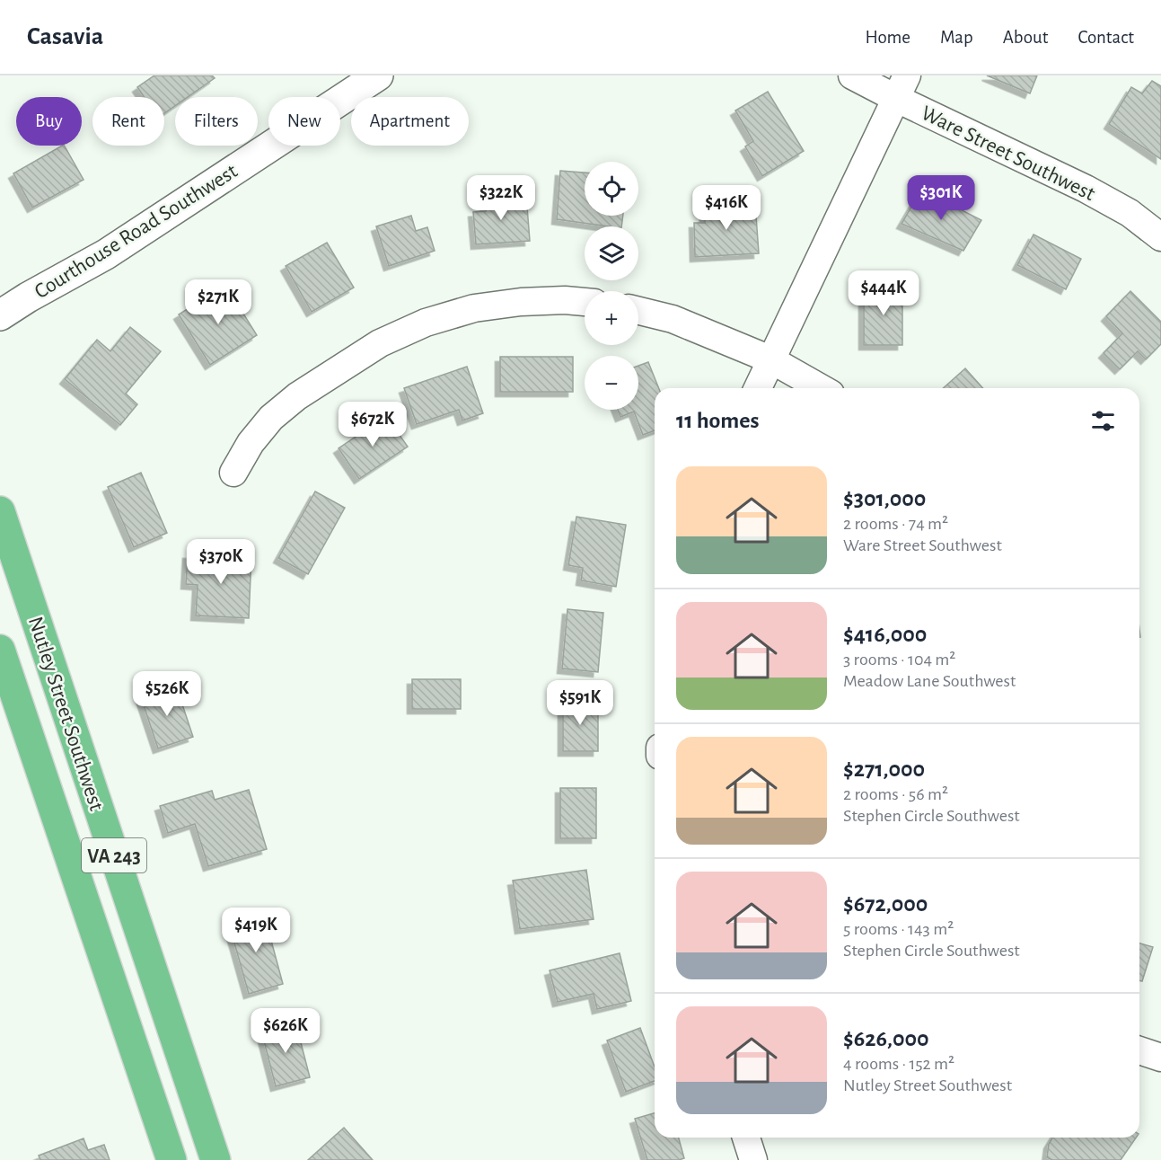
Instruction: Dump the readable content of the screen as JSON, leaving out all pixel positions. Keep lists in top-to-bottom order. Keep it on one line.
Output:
{"streets":{"main road":["Nutley Street Southwest","VA 243"],"street":["Ware Street Southwest","Courthouse Road Southwest"]},"page":{"header":"Casavia","nav":["Home","Map","About","Contact"],"chip":["Buy","Rent","Filters","New","Apartment"],"map_buttons":["+","−"],"price":["$322K","$301K","$416K","$444K","$271K","$672K","$370K","$526K","$591K","$419K","$626K"],"heading":"11 homes","list":[{"name":"$301,000","note":"2 rooms · 74 m² · Ware Street Southwest"},{"name":"$416,000","note":"3 rooms · 104 m² · Meadow Lane Southwest"},{"name":"$271,000","note":"2 rooms · 56 m² · Stephen Circle Southwest"},{"name":"$672,000","note":"5 rooms · 143 m² · Stephen Circle Southwest"},{"name":"$626,000","note":"4 rooms · 152 m² · Nutley Street Southwest"}]}}
